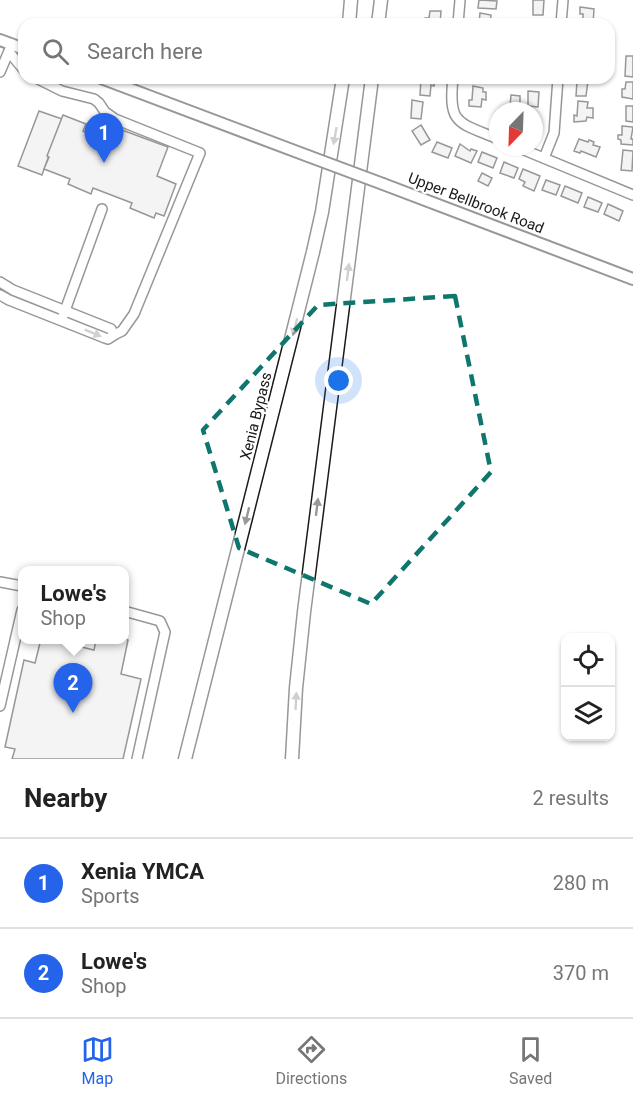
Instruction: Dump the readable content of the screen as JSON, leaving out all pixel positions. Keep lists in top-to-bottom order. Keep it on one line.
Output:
{"streets":{"highway":["Xenia Bypass"],"main road":["Upper Bellbrook Road"]},"north":"bottom left","page":{"search":"Search here","pins":["1","2"],"popup":["Lowe's","Shop"],"heading":["Nearby","2 results"],"list":[{"mark":"1","name":"Xenia YMCA","note":"Sports","value":"280 m"},{"mark":"2","name":"Lowe's","note":"Shop","value":"370 m"}],"nav":["Map","Directions","Saved"]}}
